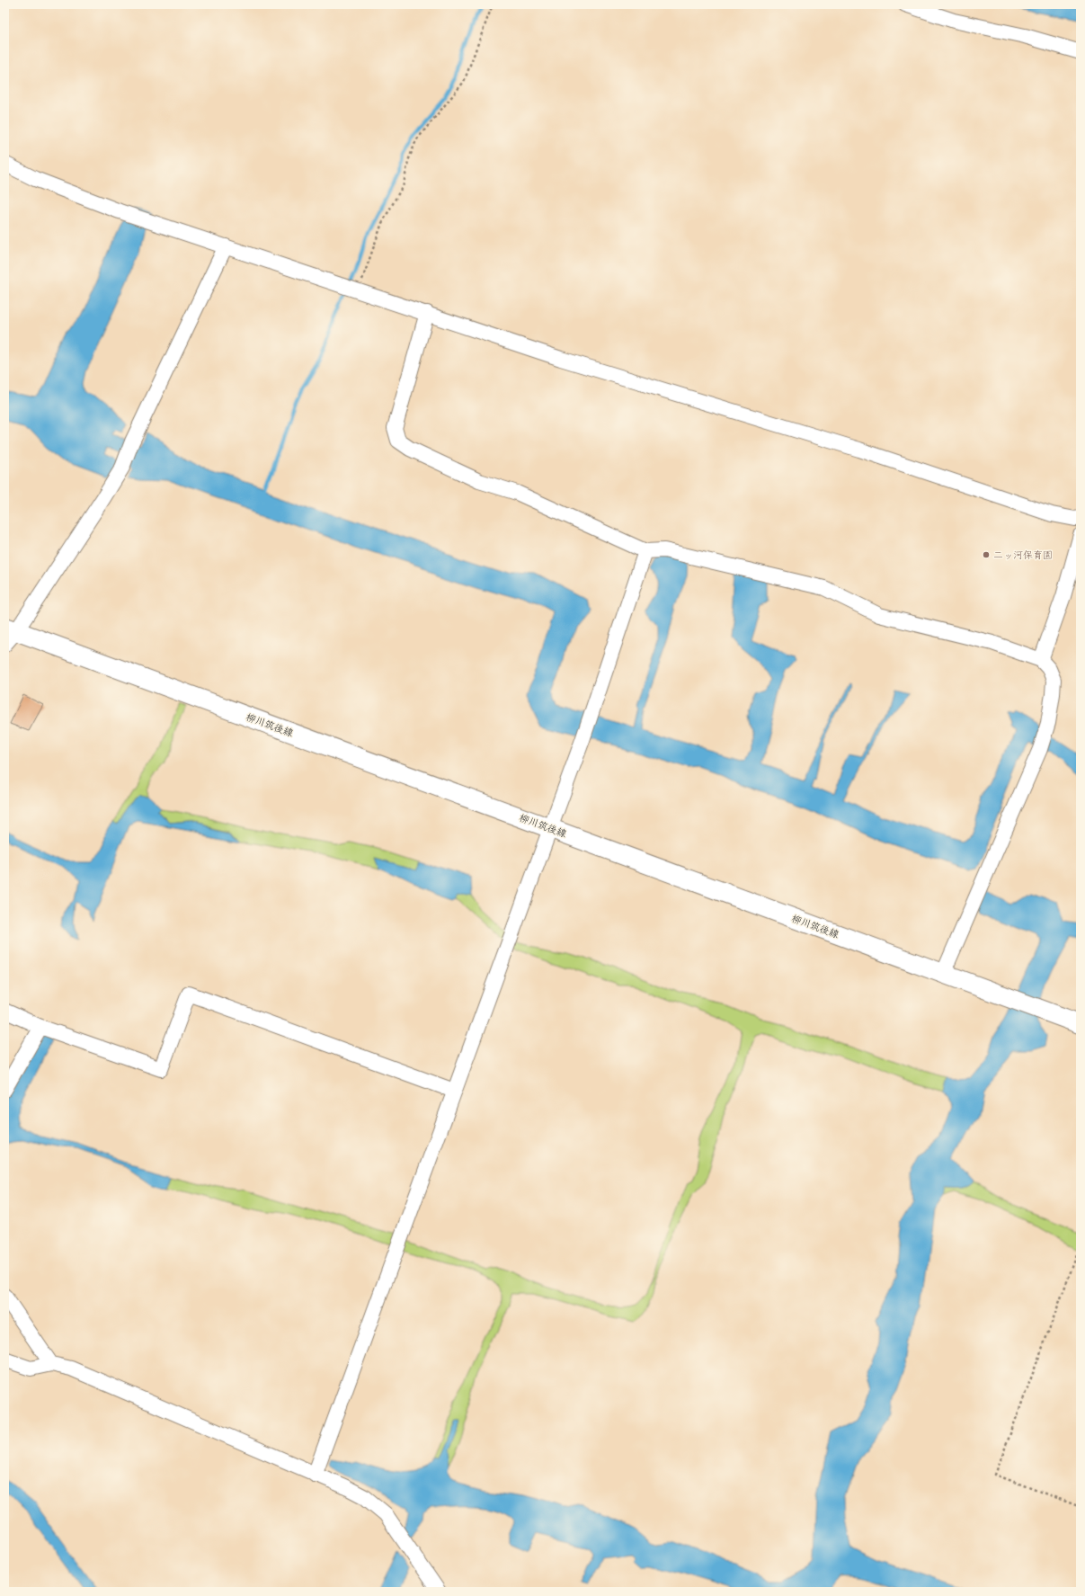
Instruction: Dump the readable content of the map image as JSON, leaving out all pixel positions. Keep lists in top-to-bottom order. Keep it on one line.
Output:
{"streets":{"main road":["柳川筑後線"]},"places":["二ッ河保育園"]}
